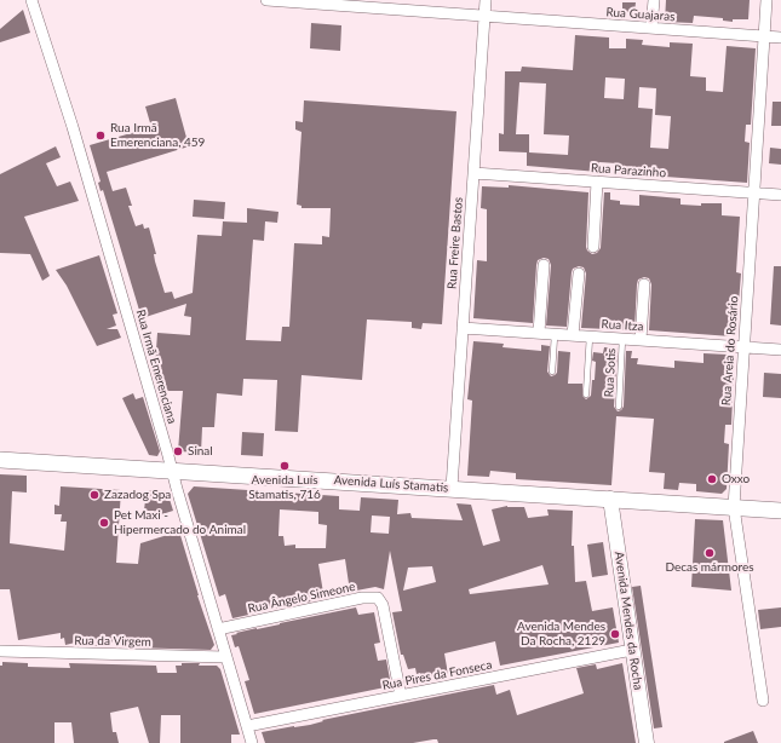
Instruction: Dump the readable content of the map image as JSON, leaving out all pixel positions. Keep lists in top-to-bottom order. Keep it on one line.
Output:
{"streets":{"main road":["Avenida Luís Stamatis"],"street":["Rua Guajaras","Rua Parazinho","Rua Freire Bastos","Rua Itza","Rua Areia do Rosário","Rua Irmã Emerenciana","Rua Ângelo Simeone","Avenida Mendes da Rocha","Rua da Virgem","Rua Pires da Fonseca"],"lane":["Rua Sotis"]},"crossings":[["Rua Guajaras","Rua Freire Bastos"],["Rua Guajaras","Rua Areia do Rosário"],["Rua Parazinho","Rua Freire Bastos"],["Rua Parazinho","Rua Areia do Rosário"],["Rua Freire Bastos","Rua Itza"],["Rua Freire Bastos","Avenida Luís Stamatis"],["Rua Itza","Rua Areia do Rosário"],["Rua Itza","Rua Sotis"],["Rua Areia do Rosário","Avenida Luís Stamatis"],["Rua Irmã Emerenciana","Avenida Luís Stamatis"],["Rua Irmã Emerenciana","Rua Ângelo Simeone"],["Rua Irmã Emerenciana","Rua da Virgem"],["Rua Irmã Emerenciana","Rua Pires da Fonseca"],["Avenida Luís Stamatis","Avenida Mendes da Rocha"],["Rua Ângelo Simeone","Rua Pires da Fonseca"],["Avenida Mendes da Rocha","Rua Pires da Fonseca"]],"places":["Rua Irmã Emerenciana, 459","Sinal","Avenida Luís Stamatis, 716","Oxxo","Zazadog Spa","Pet Maxi - Hipermercado do Animal","Decas mármores","Avenida Mendes Da Rocha, 2129"]}
